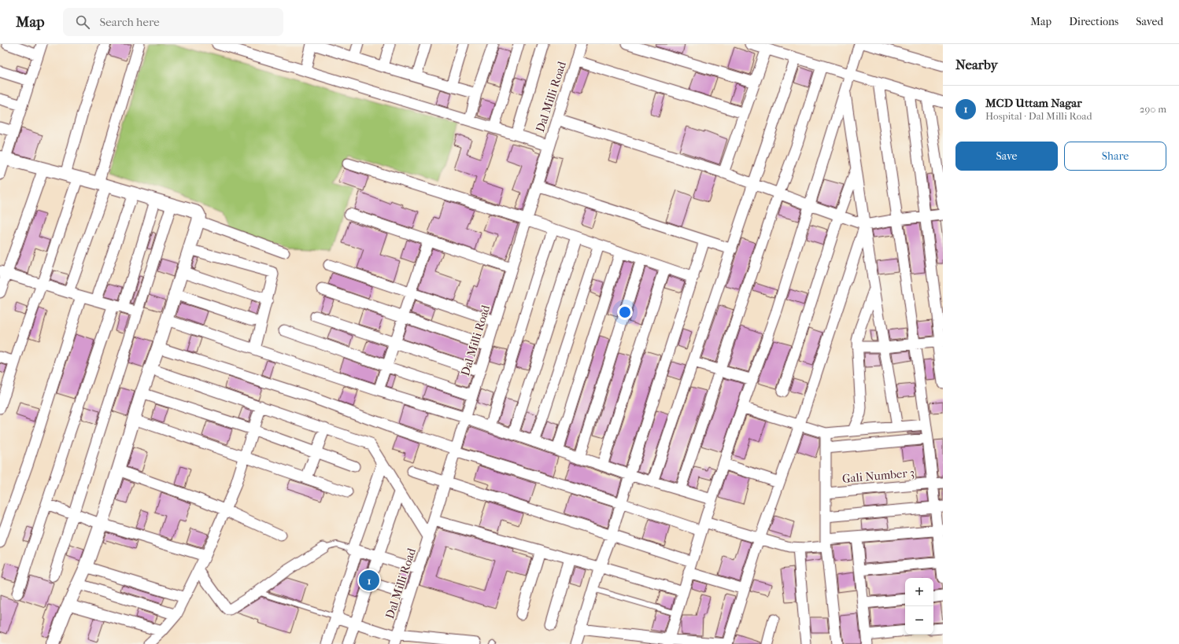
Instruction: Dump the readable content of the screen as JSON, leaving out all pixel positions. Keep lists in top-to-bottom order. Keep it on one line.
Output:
{"streets":{"street":["Dal Milli Road","Gali Number 3"]},"page":{"header":"Map","search":"Search here","nav":["Map","Directions","Saved"],"heading":"Nearby","list":[{"mark":"1","name":"MCD Uttam Nagar","note":"Hospital · Dal Milli Road","value":"290 m"}],"buttons":["Save","Share"],"pins":"1","map_buttons":["+","−"]}}
